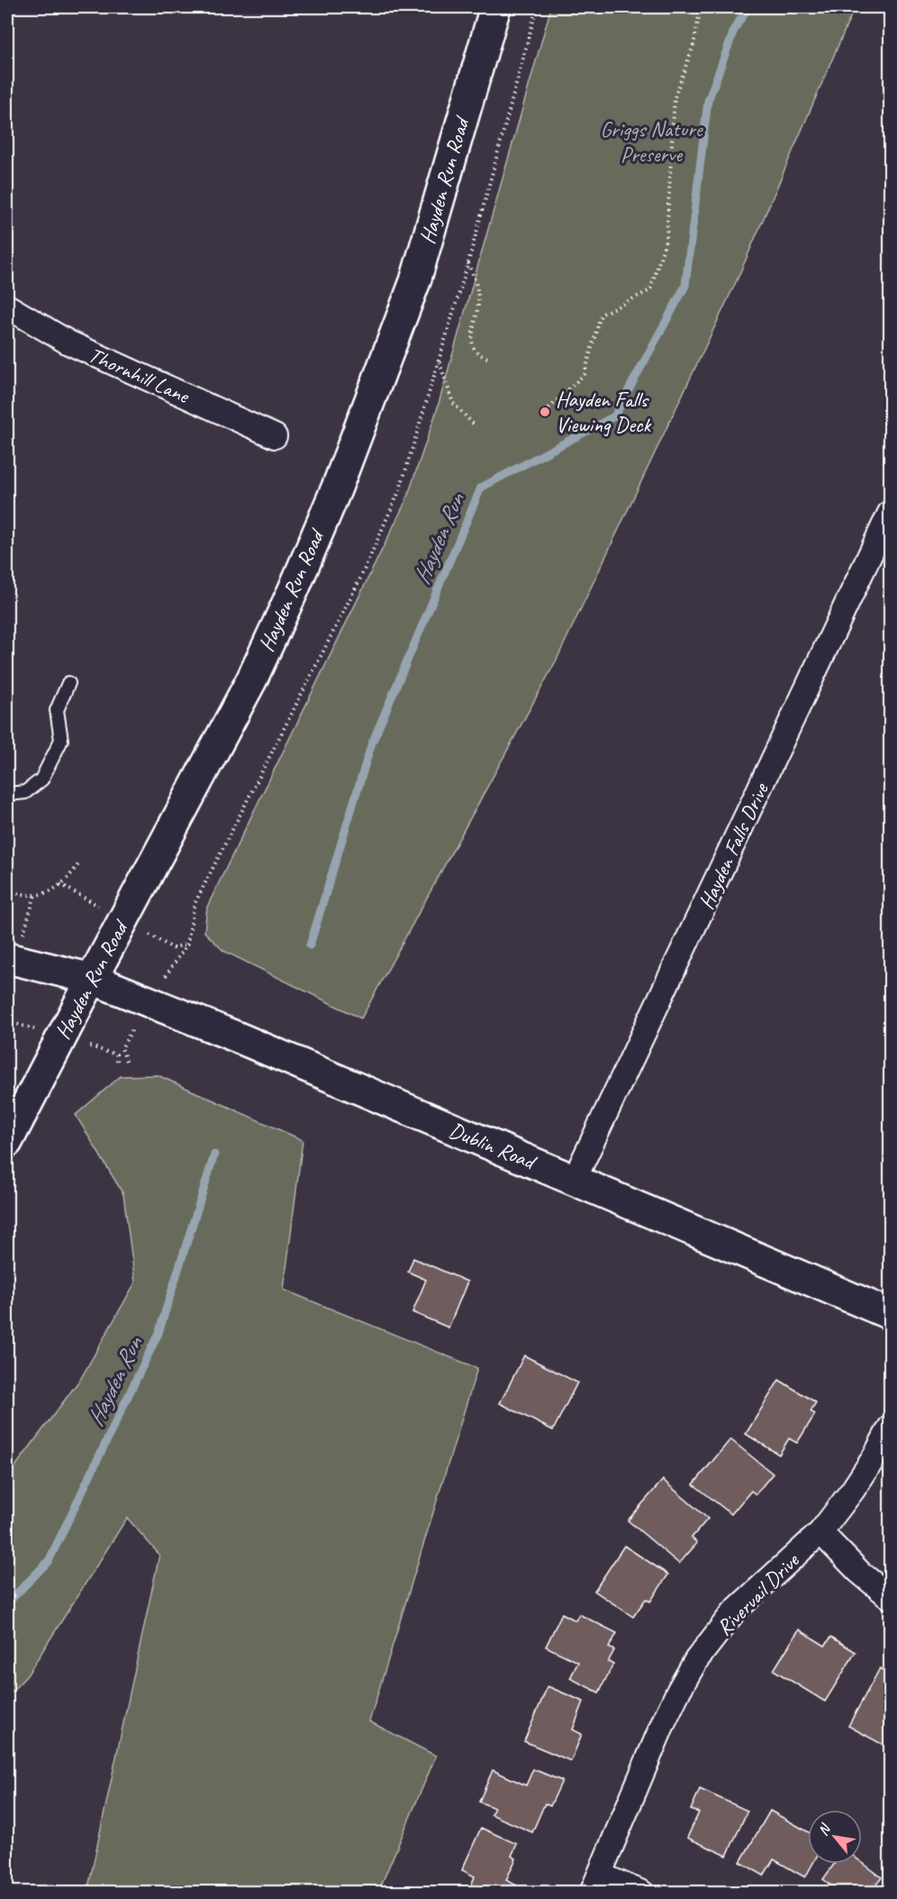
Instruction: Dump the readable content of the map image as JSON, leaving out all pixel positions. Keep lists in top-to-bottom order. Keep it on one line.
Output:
{"streets":{"main road":["Hayden Run Road","Dublin Road"],"street":["Thornhill Lane","Hayden Falls Drive","Rivervail Drive"]},"crossings":[["Hayden Run Road","Dublin Road"],["Hayden Falls Drive","Dublin Road"]],"water":["Hayden Run"],"parks":["Griggs Nature Preserve"],"places":["Hayden Falls Viewing Deck"],"north":"top left"}
